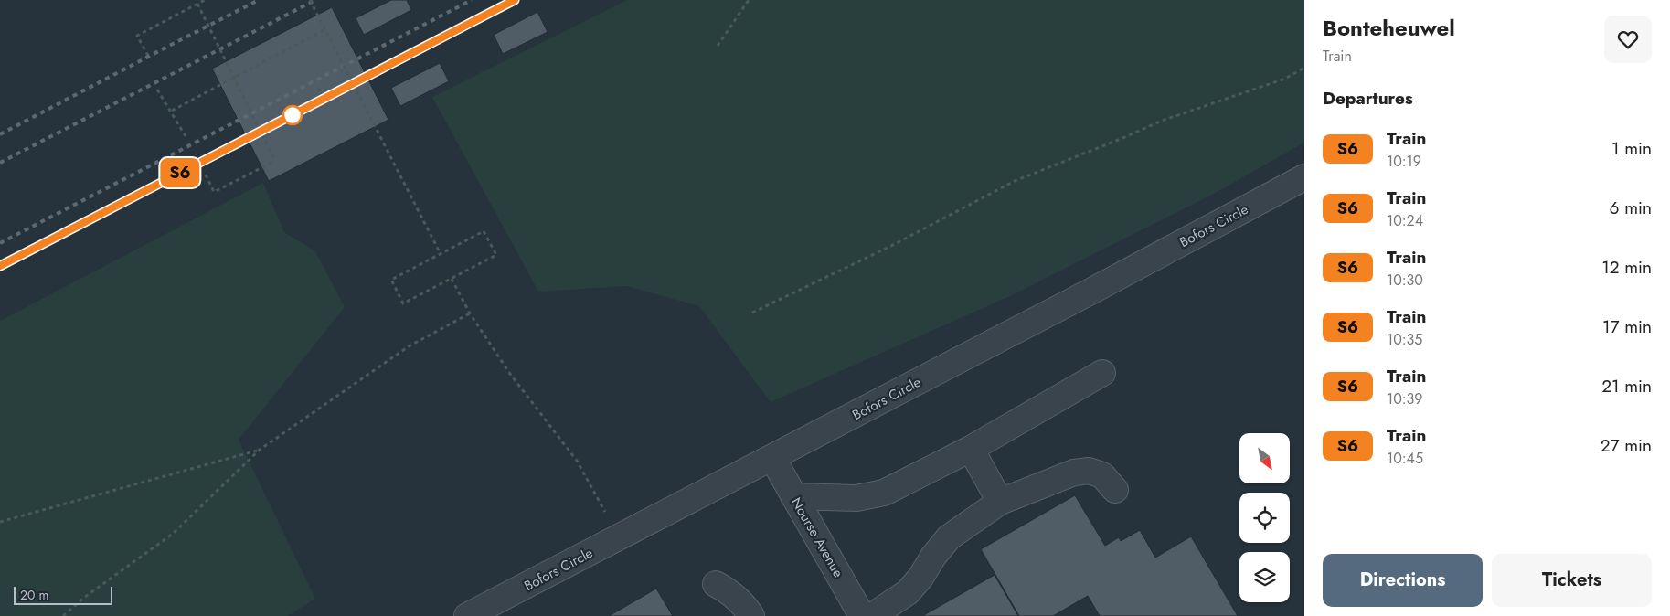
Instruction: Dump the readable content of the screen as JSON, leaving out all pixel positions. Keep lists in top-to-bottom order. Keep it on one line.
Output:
{"streets":{"street":["Bofors Circle","Nourse Avenue"]},"crossings":[["Bofors Circle","Nourse Avenue"]],"scale_bar":"20 m","north":"bottom right","page":{"on_map":"S6","heading":[["Bonteheuwel","Train"],"Departures"],"list":[{"mark":"S6","name":"Train","note":"10:19","value":"1 min"},{"mark":"S6","name":"Train","note":"10:24","value":"6 min"},{"mark":"S6","name":"Train","note":"10:30","value":"12 min"},{"mark":"S6","name":"Train","note":"10:35","value":"17 min"},{"mark":"S6","name":"Train","note":"10:39","value":"21 min"},{"mark":"S6","name":"Train","note":"10:45","value":"27 min"}],"buttons":["Directions","Tickets"],"scale":"20 m"}}
